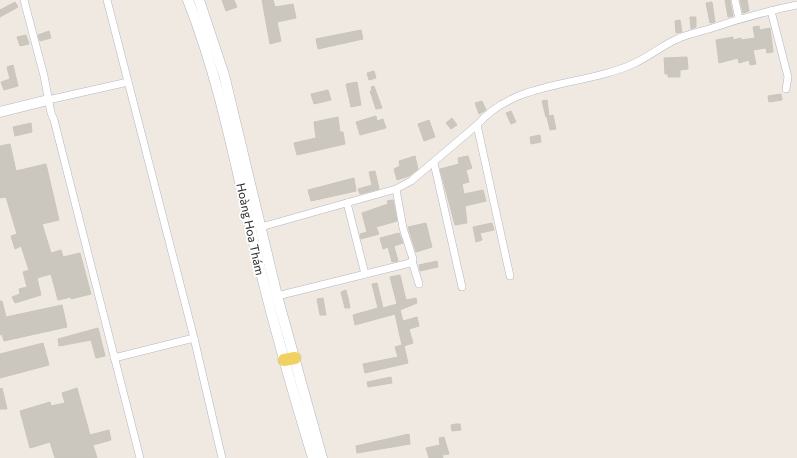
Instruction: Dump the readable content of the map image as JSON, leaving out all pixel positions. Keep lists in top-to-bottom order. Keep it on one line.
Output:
{"streets":{"main road":["Hoàng Hoa Thám"]}}
